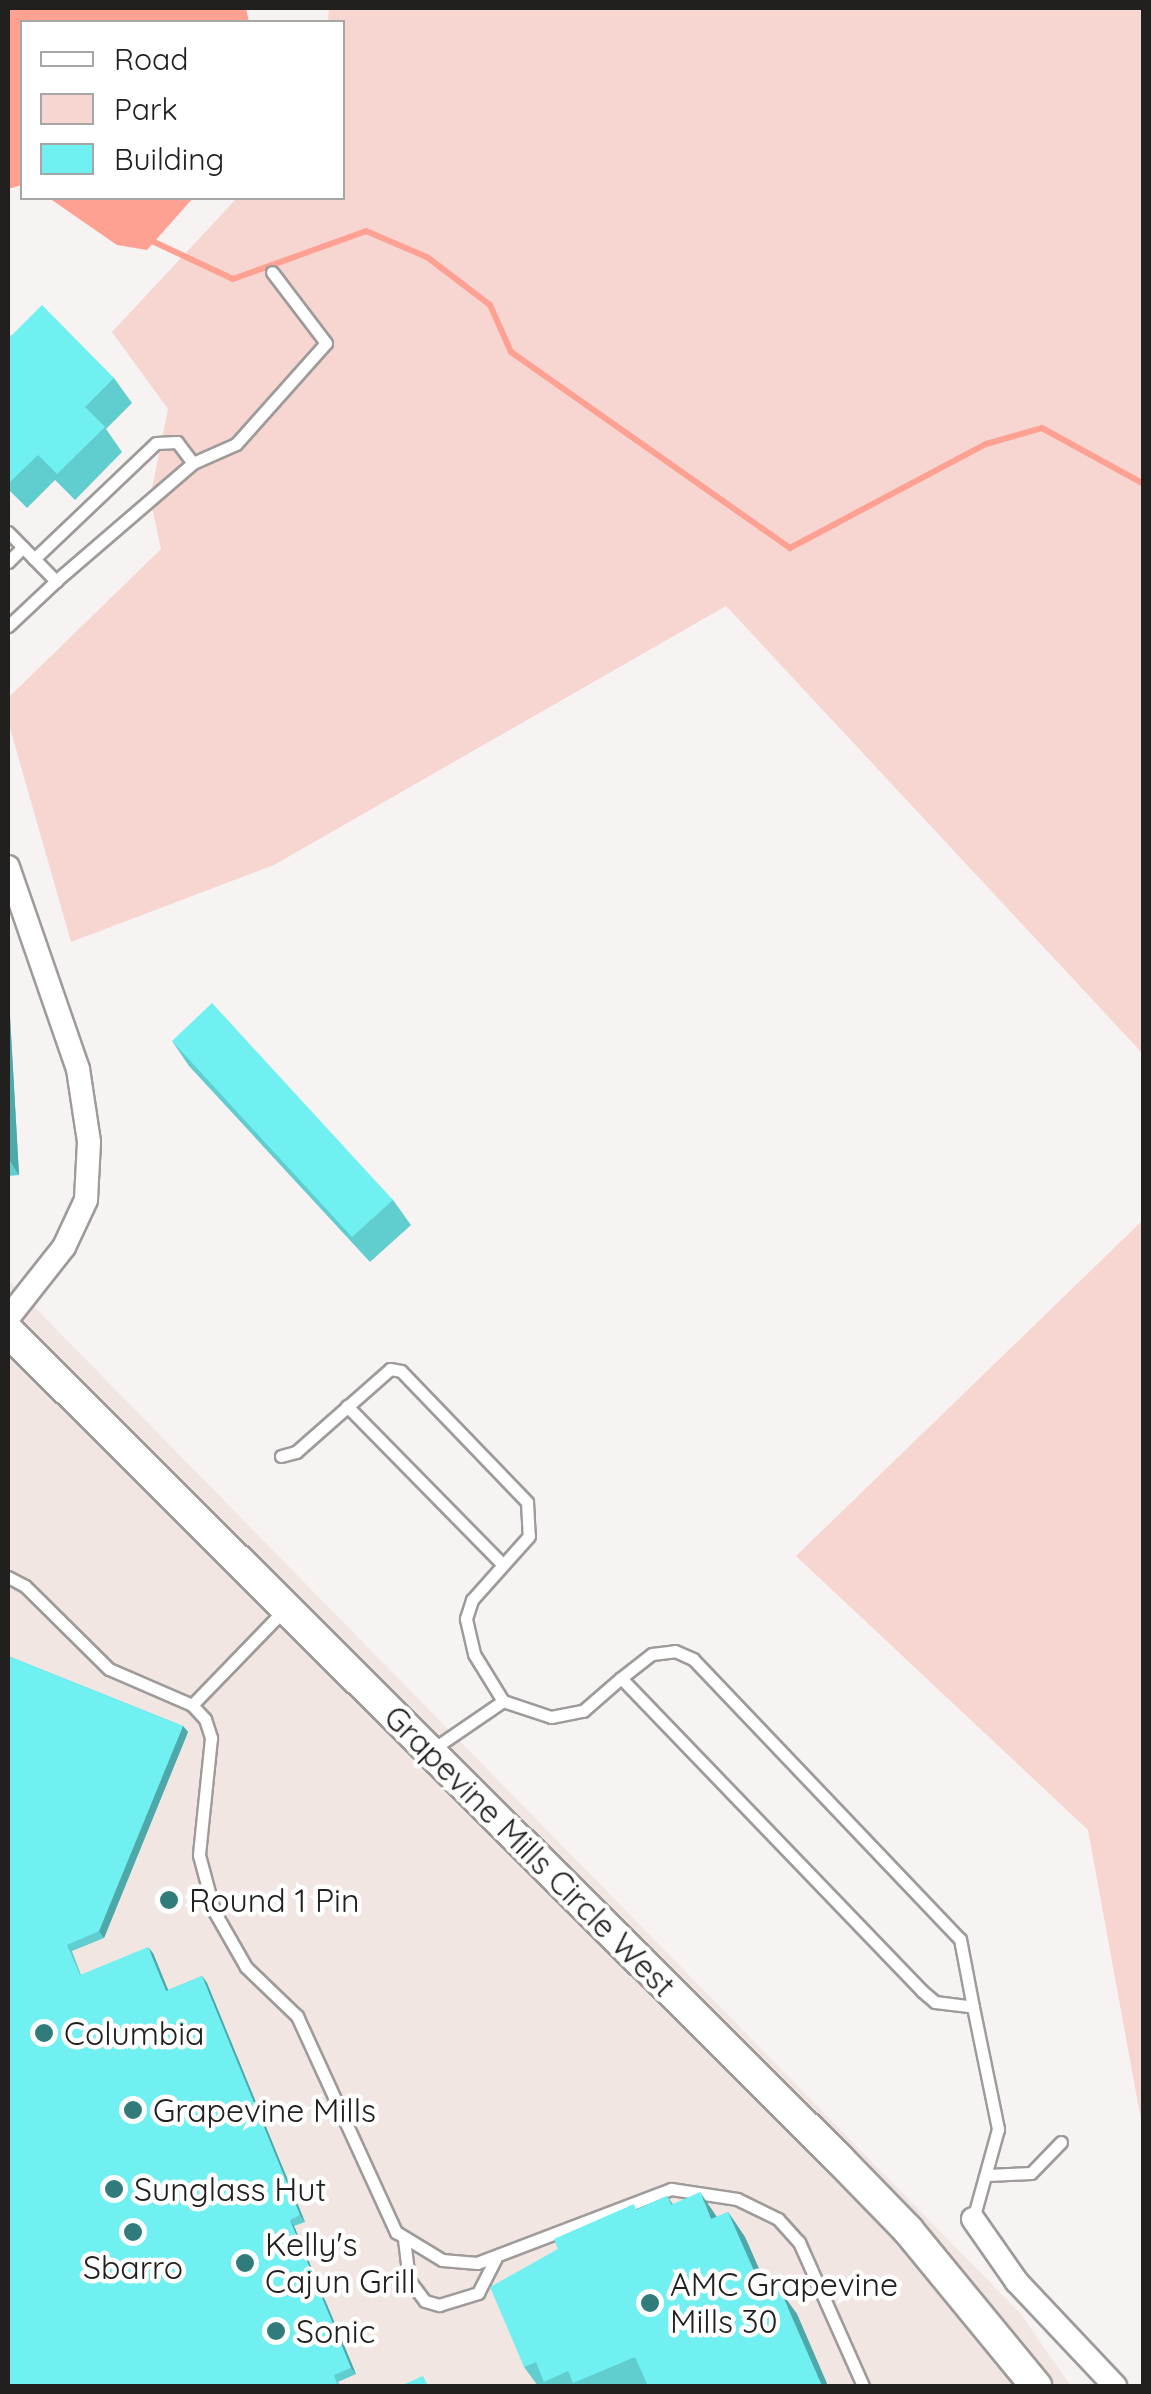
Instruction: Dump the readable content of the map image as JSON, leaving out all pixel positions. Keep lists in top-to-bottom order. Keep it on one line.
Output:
{"streets":{"street":["Grapevine Mills Circle West"]},"places":["Round 1 Pin","Columbia","Grapevine Mills","Sunglass Hut","Sbarro","Kelly's Cajun Grill","AMC Grapevine Mills 30","Sonic"],"legend":["Road","Park","Building"]}
